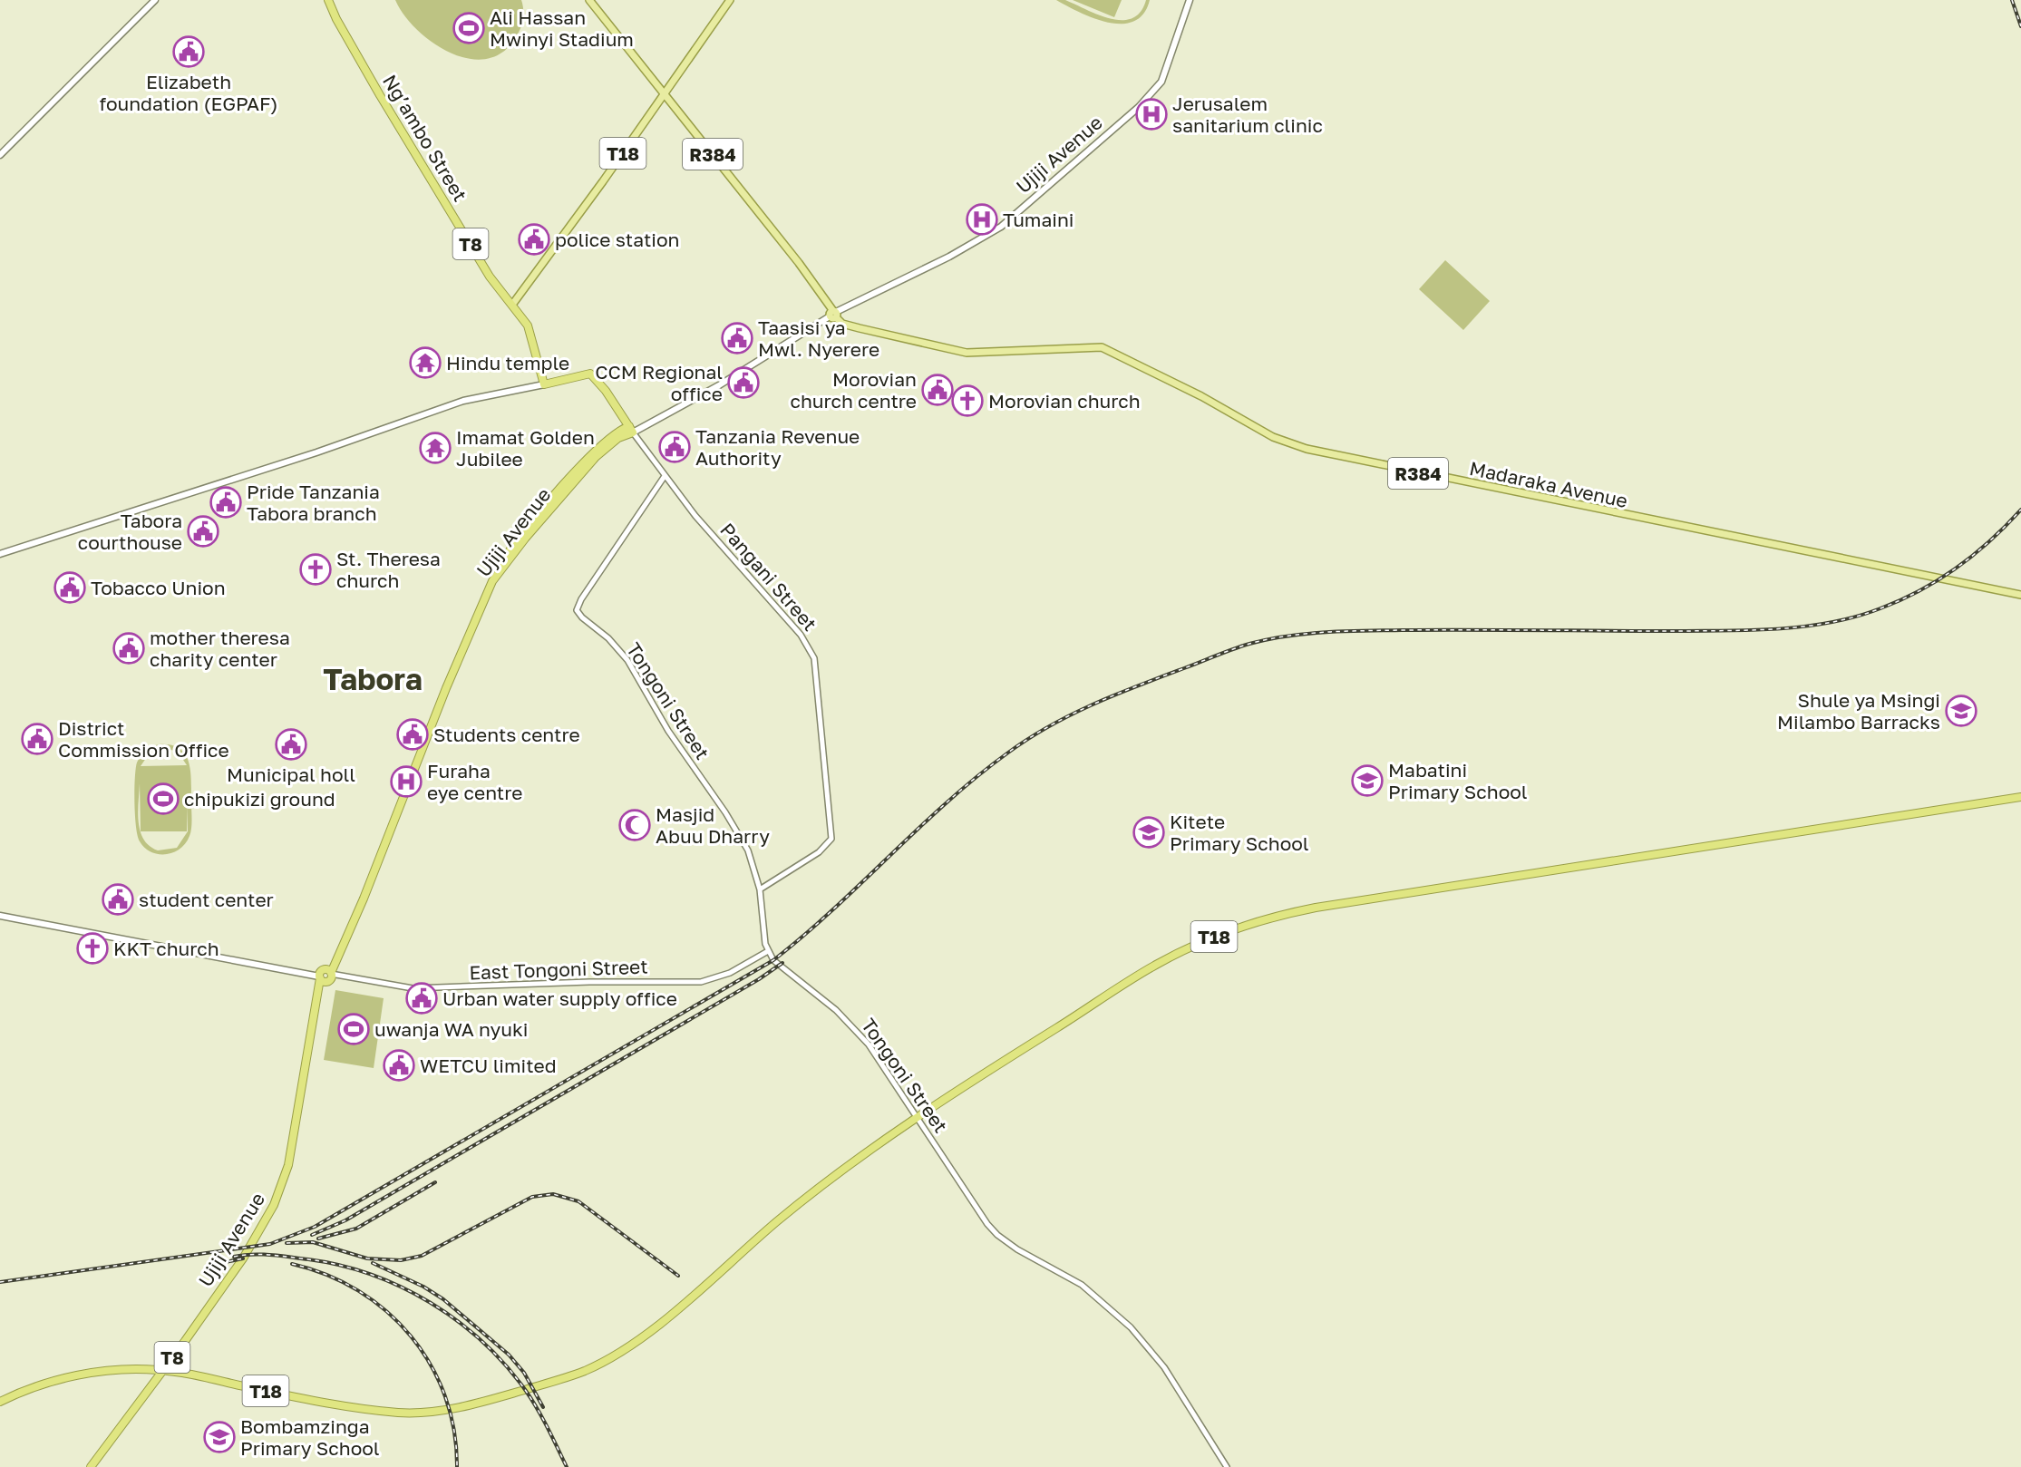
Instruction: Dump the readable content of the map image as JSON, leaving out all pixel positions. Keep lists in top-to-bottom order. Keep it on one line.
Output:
{"streets":{"highway":["Ng’ambo Street","T18","Ujiji Avenue","T8"],"main road":["R384","Madaraka Avenue"],"street":["Pangani Street","Tongoni Street","East Tongoni Street"]},"crossings":[["Ng’ambo Street","T18"],["T18","Ujiji Avenue"],["T18","Madaraka Avenue"],["T18","Tongoni Street"],["Ujiji Avenue","T8"],["Ujiji Avenue","Madaraka Avenue"],["Ujiji Avenue","Pangani Street"],["Ujiji Avenue","East Tongoni Street"],["T8","Pangani Street"],["Pangani Street","Tongoni Street"],["Tongoni Street","East Tongoni Street"]],"districts":["Tabora"],"places":{"sports":["Ali Hassan Mwinyi Stadium","chipukizi ground","uwanja WA nyuki"],"public building":["Elizabeth foundation (EGPAF)","police station","Taasisi ya Mwl. Nyerere","CCM Regional office","Morovian church centre","Tanzania Revenue Authority","Pride Tanzania Tabora branch","Tabora courthouse","Tobacco Union","mother theresa charity center","Students centre","District Commission Office","Municipal holl","student center","Urban water supply office","WETCU limited"],"hospital":["Jerusalem sanitarium clinic","Tumaini","Furaha eye centre"],"temple":["Hindu temple","Imamat Golden Jubilee"],"church":["Morovian church","St. Theresa church","KKT church"],"school or university":["Shule ya Msingi Milambo Barracks","Mabatini Primary School","Kitete Primary School","Bombamzinga Primary School"],"mosque":["Masjid Abuu Dharry"]}}
